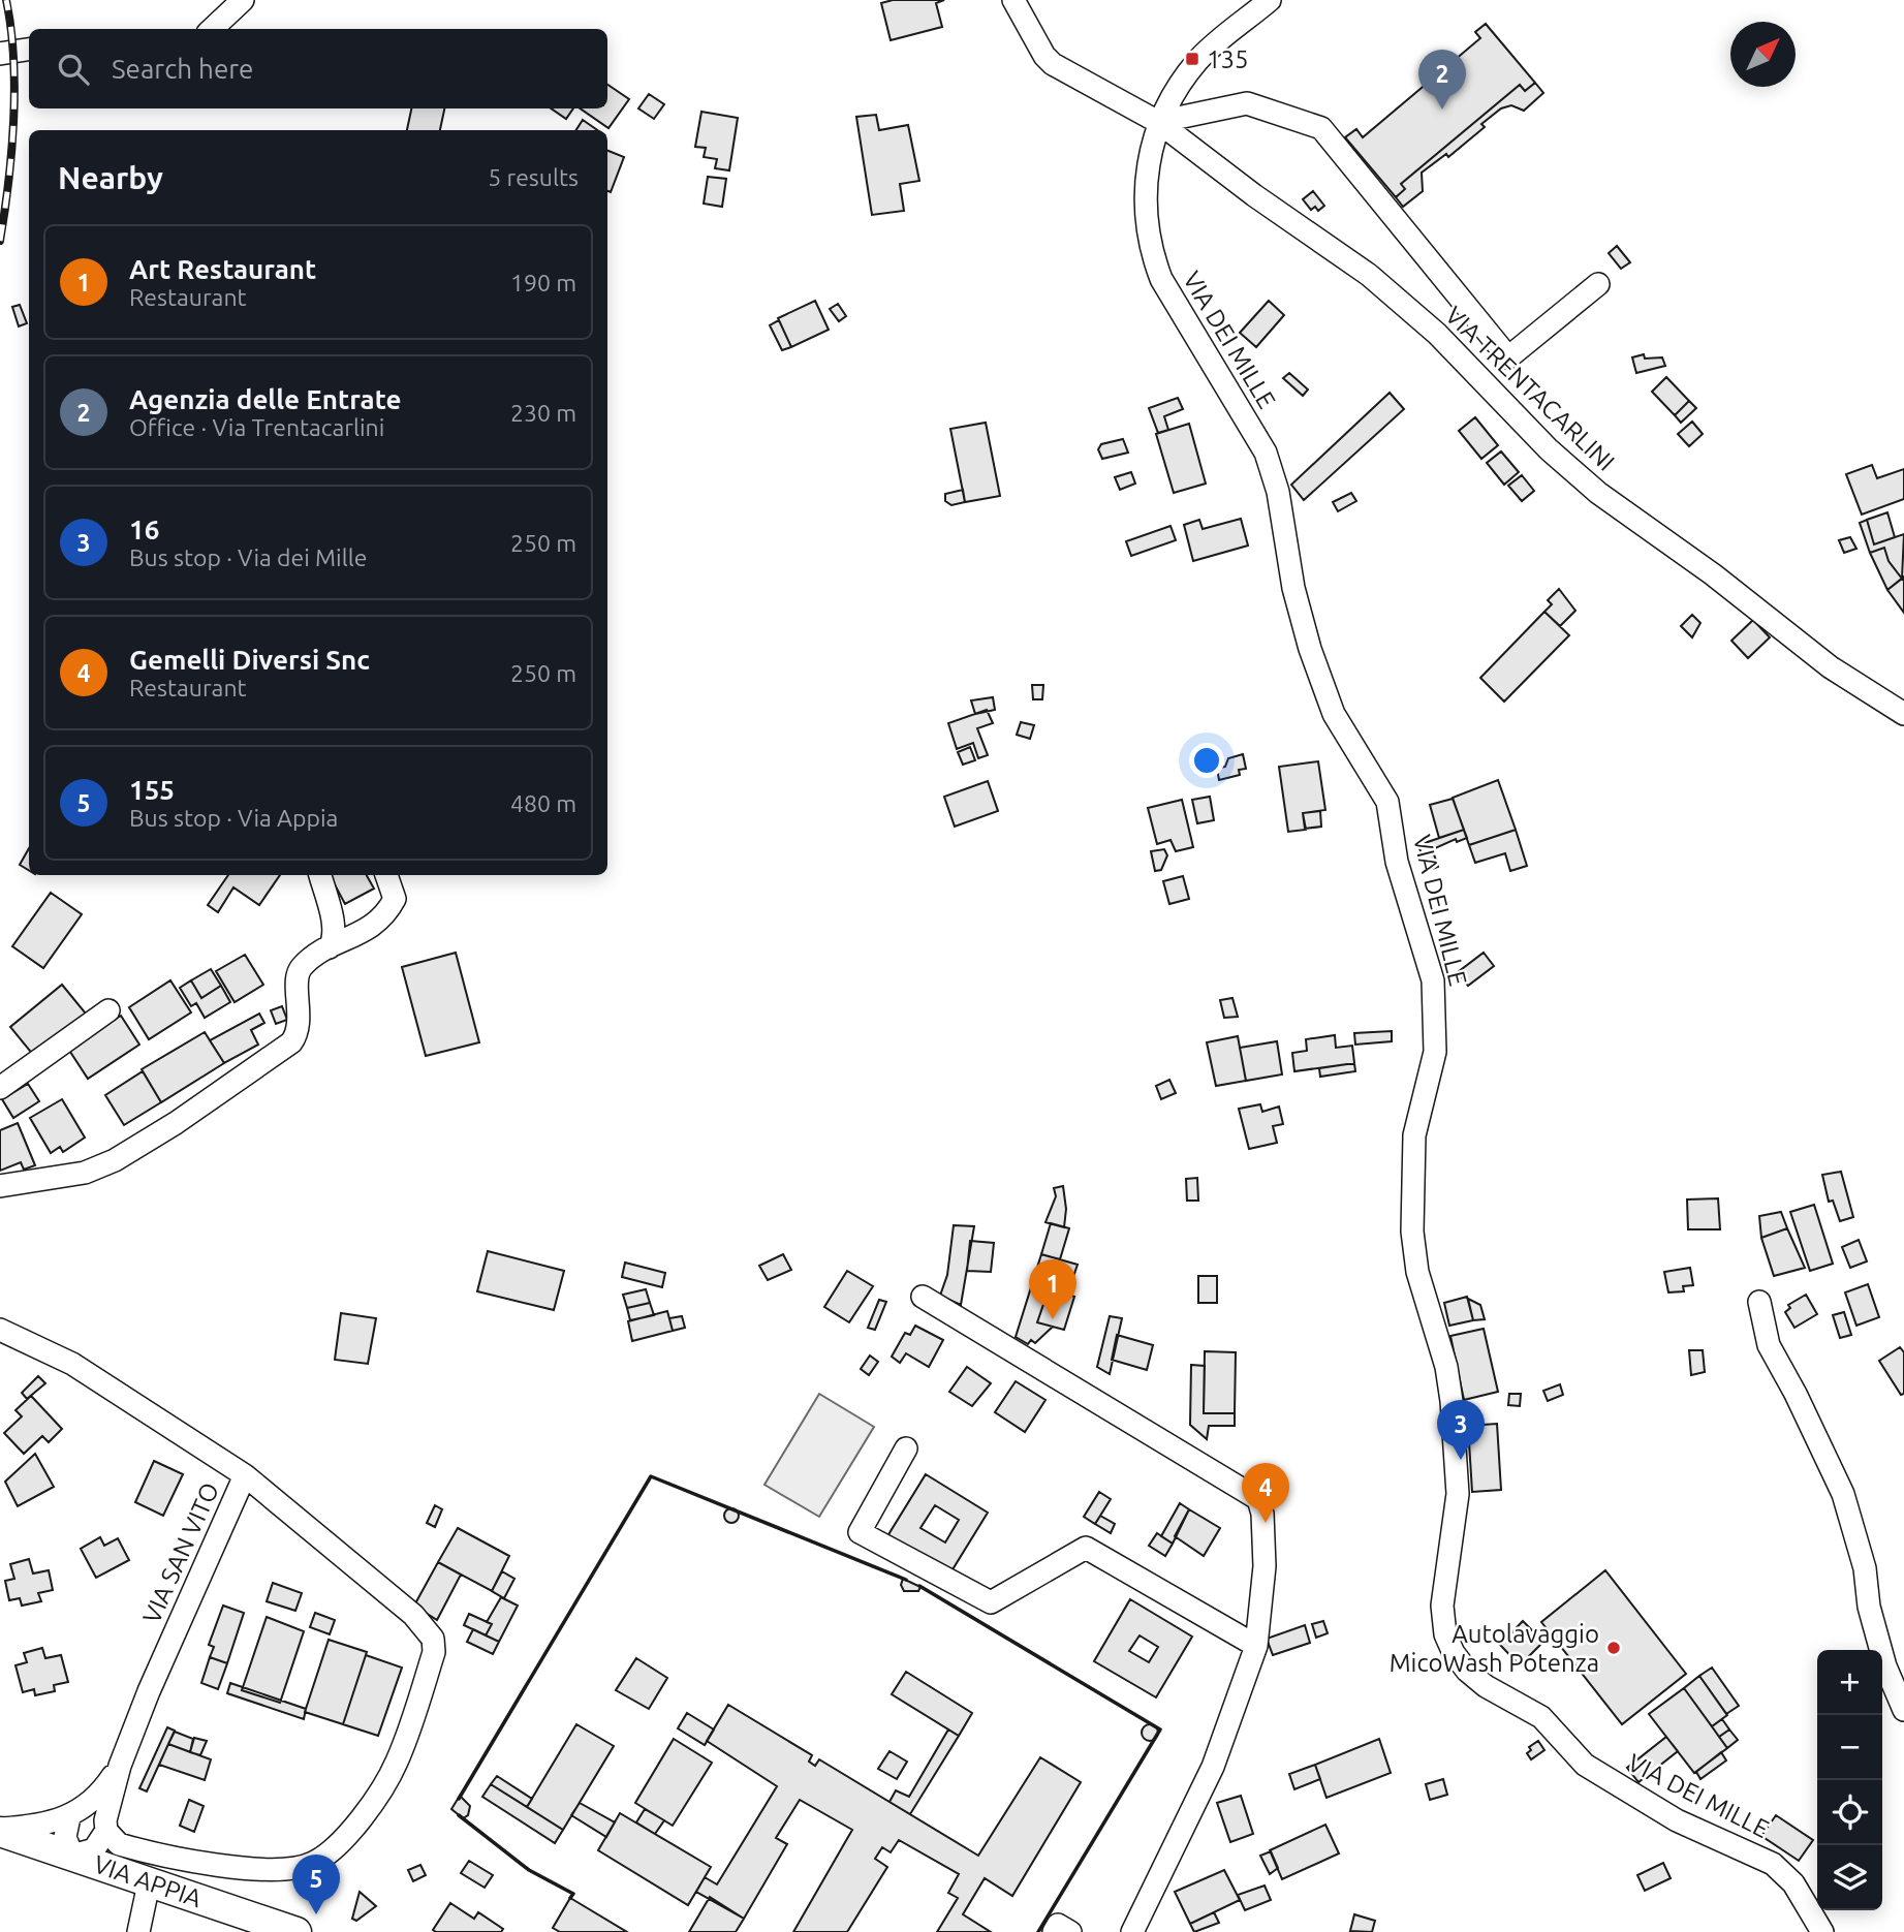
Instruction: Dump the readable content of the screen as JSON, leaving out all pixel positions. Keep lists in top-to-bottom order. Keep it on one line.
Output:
{"streets":{"main road":["VIA APPIA"],"street":["VIA DEI MILLE","VIA TRENTACARLINI","VIA SAN VITO"]},"crossings":[["VIA DEI MILLE","VIA TRENTACARLINI"]],"places":{"transit":["135"],"other":["Autolavaggio MicoWash Potenza"]},"north":"top right","page":{"search":"Search here","pins":["2","1","3","4","5"],"heading":["Nearby","5 results"],"list":[{"mark":"1","name":"Art Restaurant","note":"Restaurant","value":"190 m"},{"mark":"2","name":"Agenzia delle Entrate","note":"Office · Via Trentacarlini","value":"230 m"},{"mark":"3","name":"16","note":"Bus stop · Via dei Mille","value":"250 m"},{"mark":"4","name":"Gemelli Diversi Snc","note":"Restaurant","value":"250 m"},{"mark":"5","name":"155","note":"Bus stop · Via Appia","value":"480 m"}],"map_buttons":["+","−"]}}
